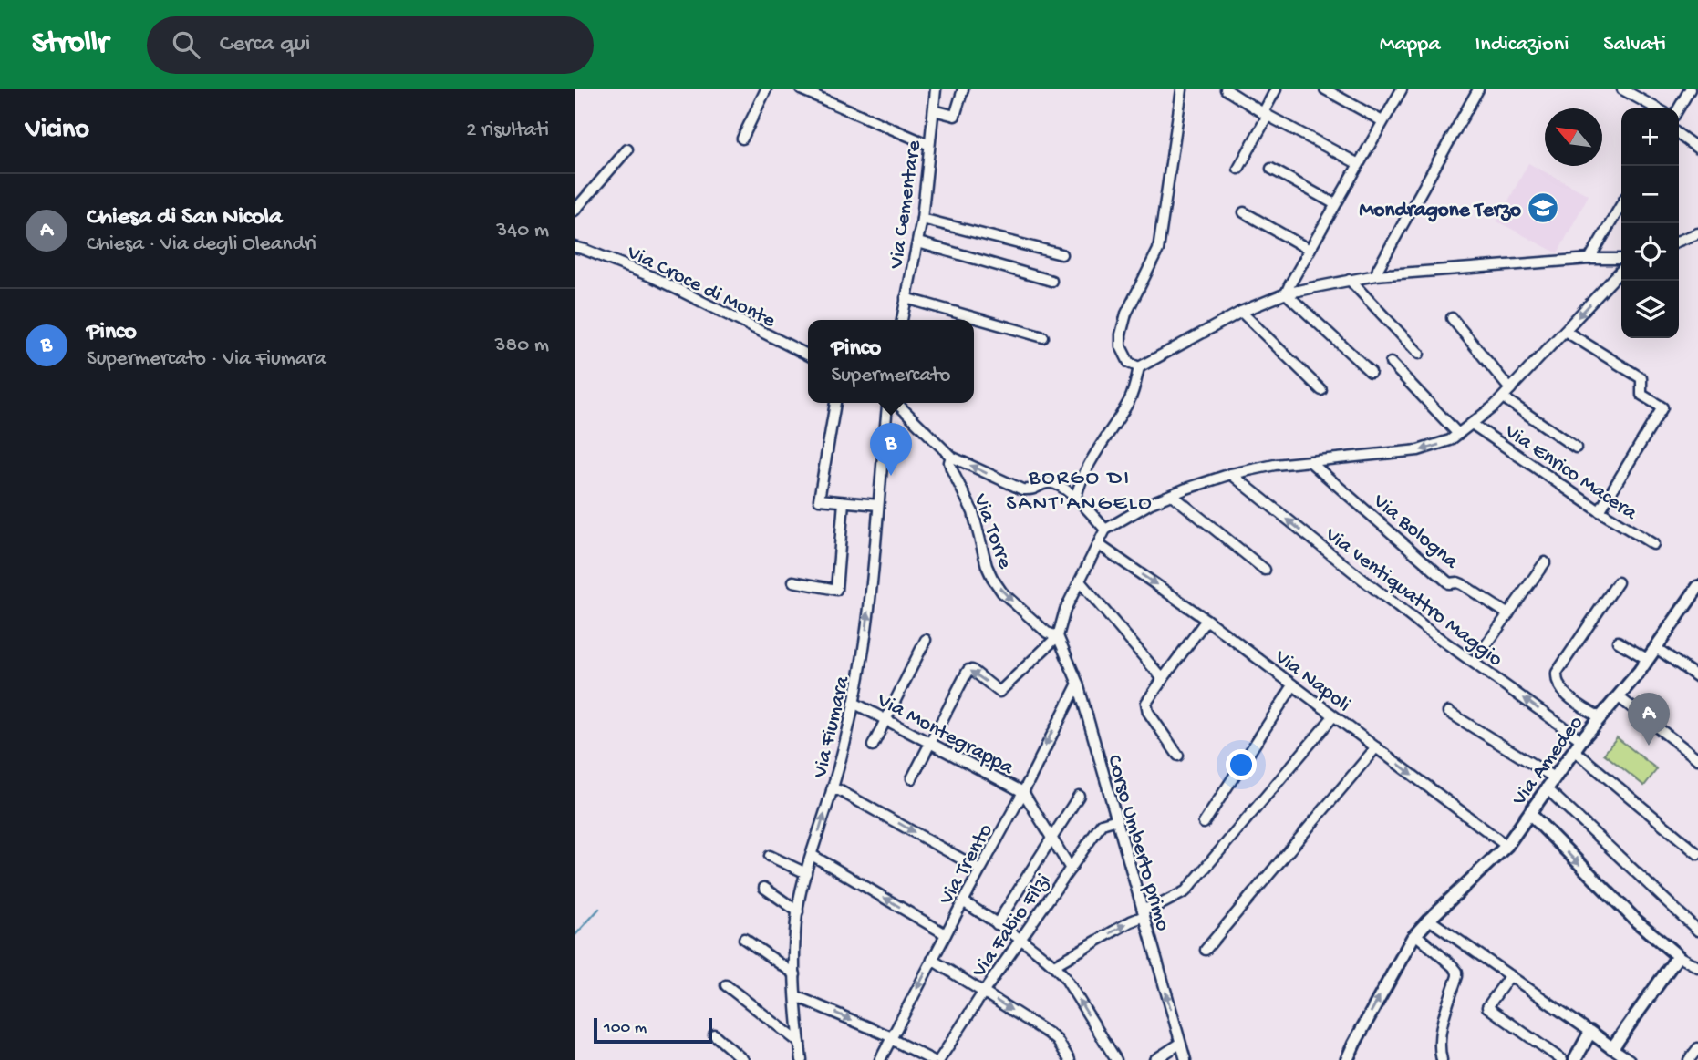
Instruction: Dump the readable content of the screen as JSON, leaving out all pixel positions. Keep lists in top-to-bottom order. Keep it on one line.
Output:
{"streets":{"street":["Via Cementare","Via Croce di Monte","Via Enrico Macera","Via Bologna","Via Torre","Via ventiquattro Maggio","Via Napoli","Via Fiumara","Via Montegrappa","Via Amedeo","Corso Umberto primo","Via Trento","Via Fabio Filzi"]},"crossings":[["Via Torre","Corso Umberto primo"],["Via ventiquattro Maggio","Via Amedeo"],["Via Napoli","Via Amedeo"],["Via Fiumara","Via Montegrappa"],["Via Montegrappa","Via Trento"],["Corso Umberto primo","Via Trento"],["Corso Umberto primo","Via Fabio Filzi"]],"one_way":["Via Torre","Via Fiumara","Via Trento"],"districts":["BORGO DI SANT'ANGELO"],"places":{"school or university":["Mondragone Terzo"]},"scale_bar":"100 m","north":"top left","page":{"header":"Strollr","search":"Cerca qui","nav":["Mappa","Indicazioni","Salvati"],"heading":["Vicino","2 risultati"],"map_buttons":["+","−"],"list":[{"mark":"A","name":"Chiesa di San Nicola","note":"Chiesa · Via degli Oleandri","value":"340 m"},{"mark":"B","name":"Pinco","note":"Supermercato · Via Fiumara","value":"380 m"}],"popup":["Pinco","Supermercato"],"pins":["B","A"],"scale":"100 m"}}
